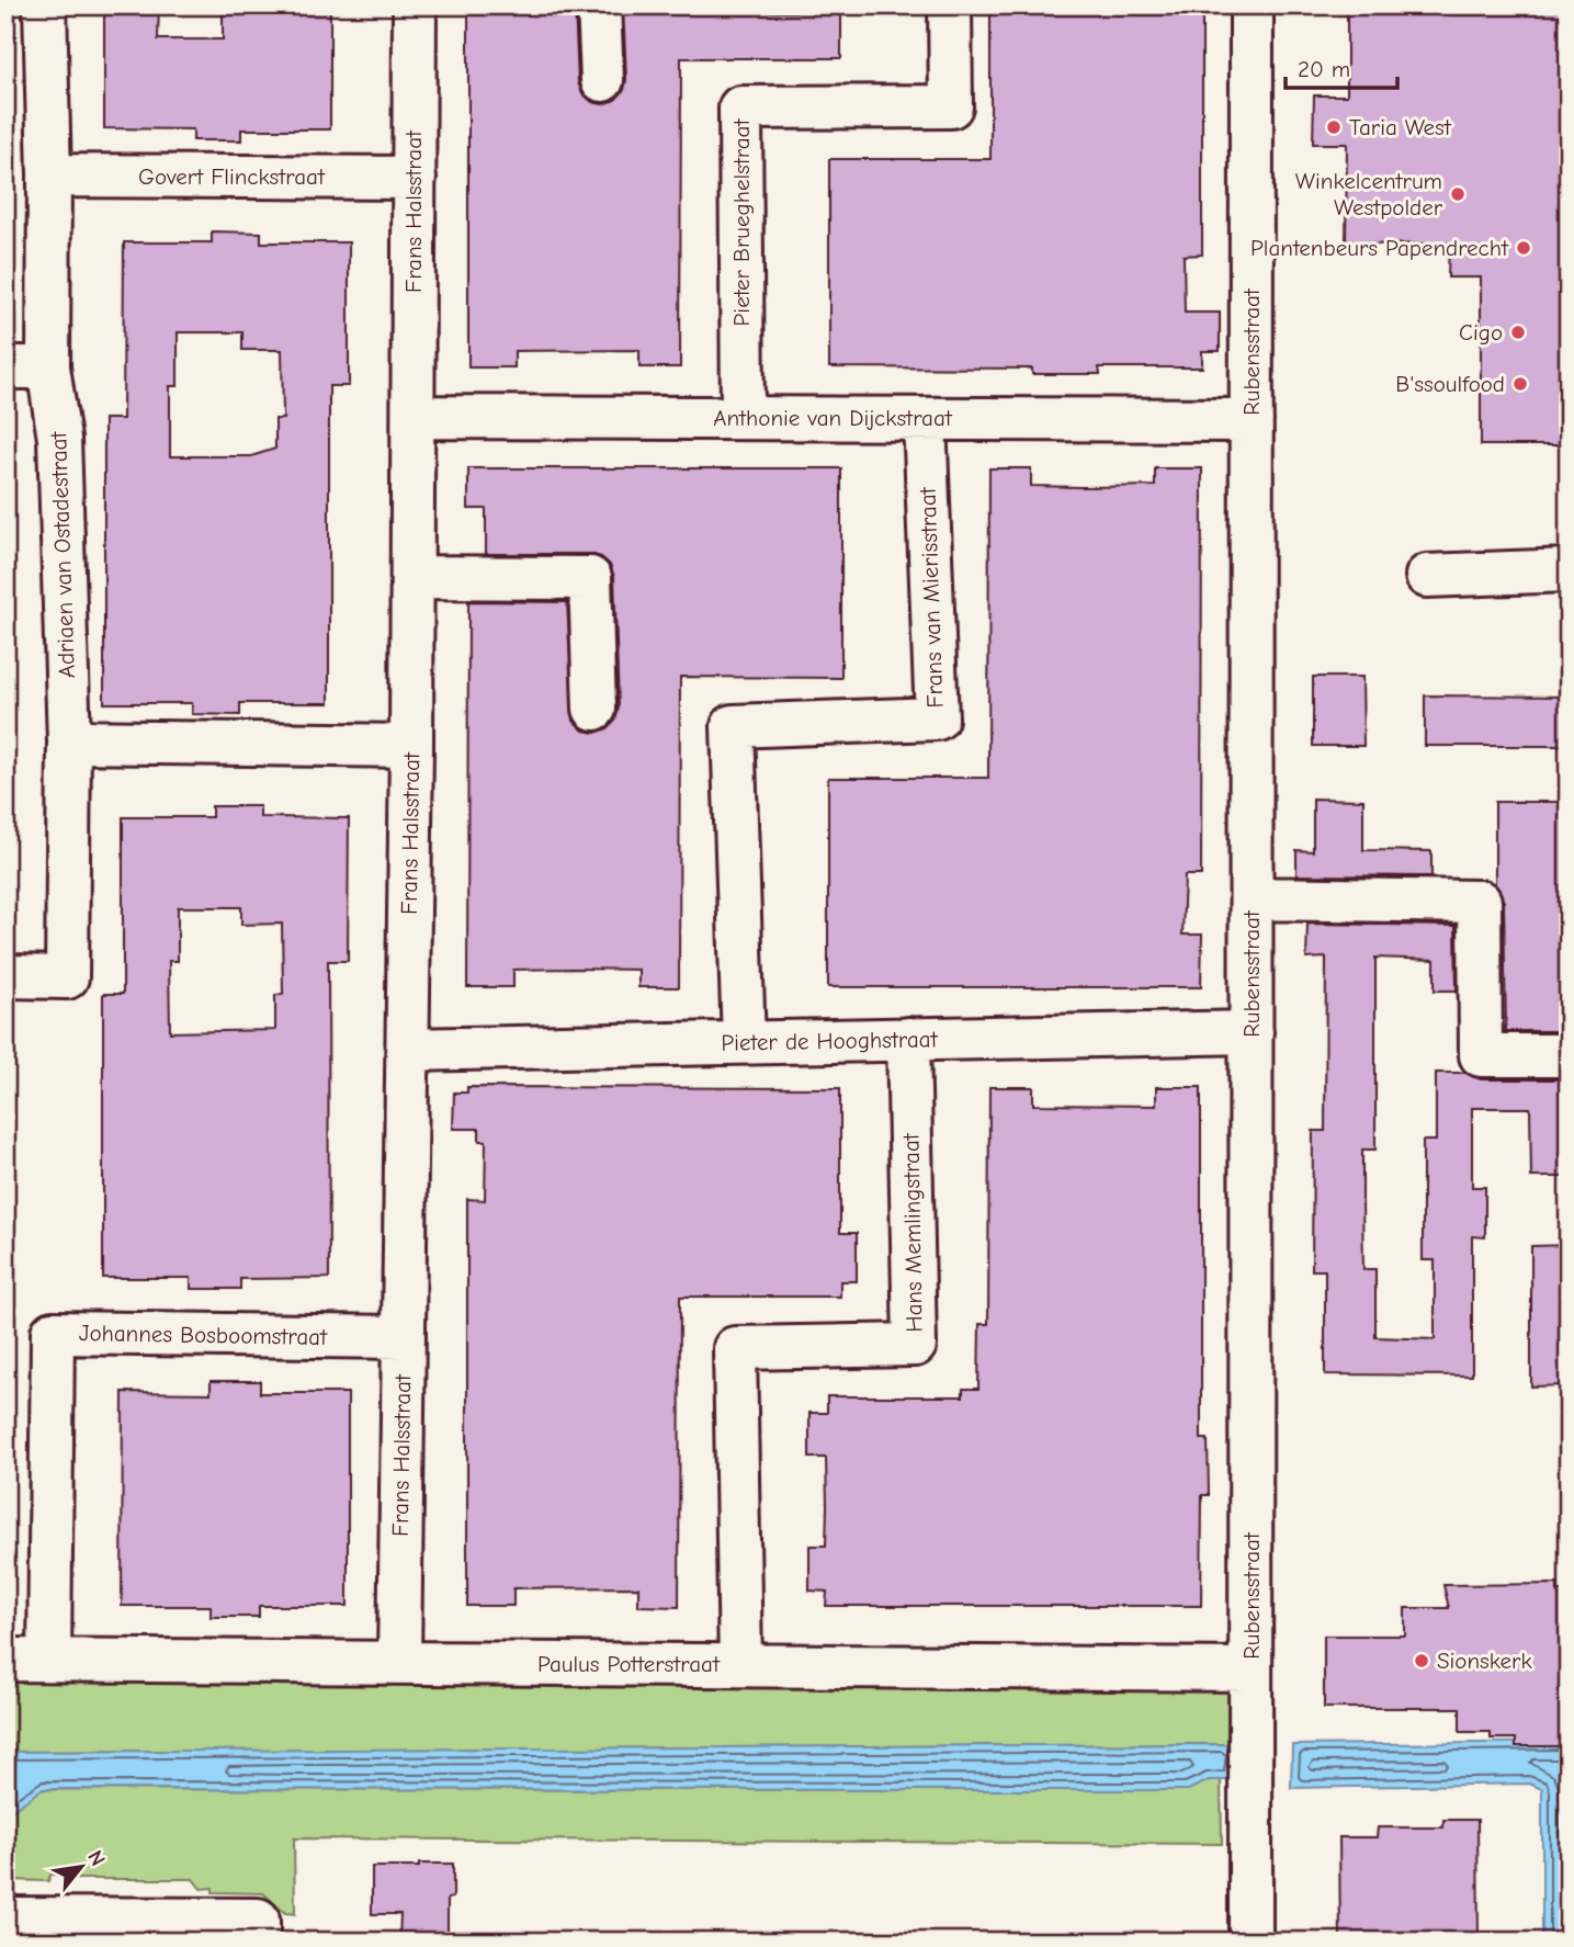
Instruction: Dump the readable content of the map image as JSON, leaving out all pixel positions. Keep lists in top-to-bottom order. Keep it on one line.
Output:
{"streets":{"street":["Govert Flinckstraat","Frans Halsstraat","Pieter Brueghelstraat","Rubensstraat","Anthonie van Dijckstraat","Adriaen van Ostadestraat","Frans van Mierisstraat","Pieter de Hooghstraat","Hans Memlingstraat","Johannes Bosboomstraat","Paulus Potterstraat"]},"crossings":[["Govert Flinckstraat","Frans Halsstraat"],["Frans Halsstraat","Anthonie van Dijckstraat"],["Frans Halsstraat","Pieter de Hooghstraat"],["Frans Halsstraat","Johannes Bosboomstraat"],["Frans Halsstraat","Paulus Potterstraat"],["Pieter Brueghelstraat","Anthonie van Dijckstraat"],["Rubensstraat","Anthonie van Dijckstraat"],["Rubensstraat","Pieter de Hooghstraat"],["Rubensstraat","Paulus Potterstraat"],["Anthonie van Dijckstraat","Frans van Mierisstraat"],["Frans van Mierisstraat","Pieter de Hooghstraat"],["Pieter de Hooghstraat","Hans Memlingstraat"],["Hans Memlingstraat","Paulus Potterstraat"],["Johannes Bosboomstraat","Paulus Potterstraat"]],"places":["Taria West","Winkelcentrum Westpolder","Plantenbeurs Papendrecht","Cigo","B'ssoulfood","Sionskerk"],"scale_bar":"20 m","north":"top right"}
